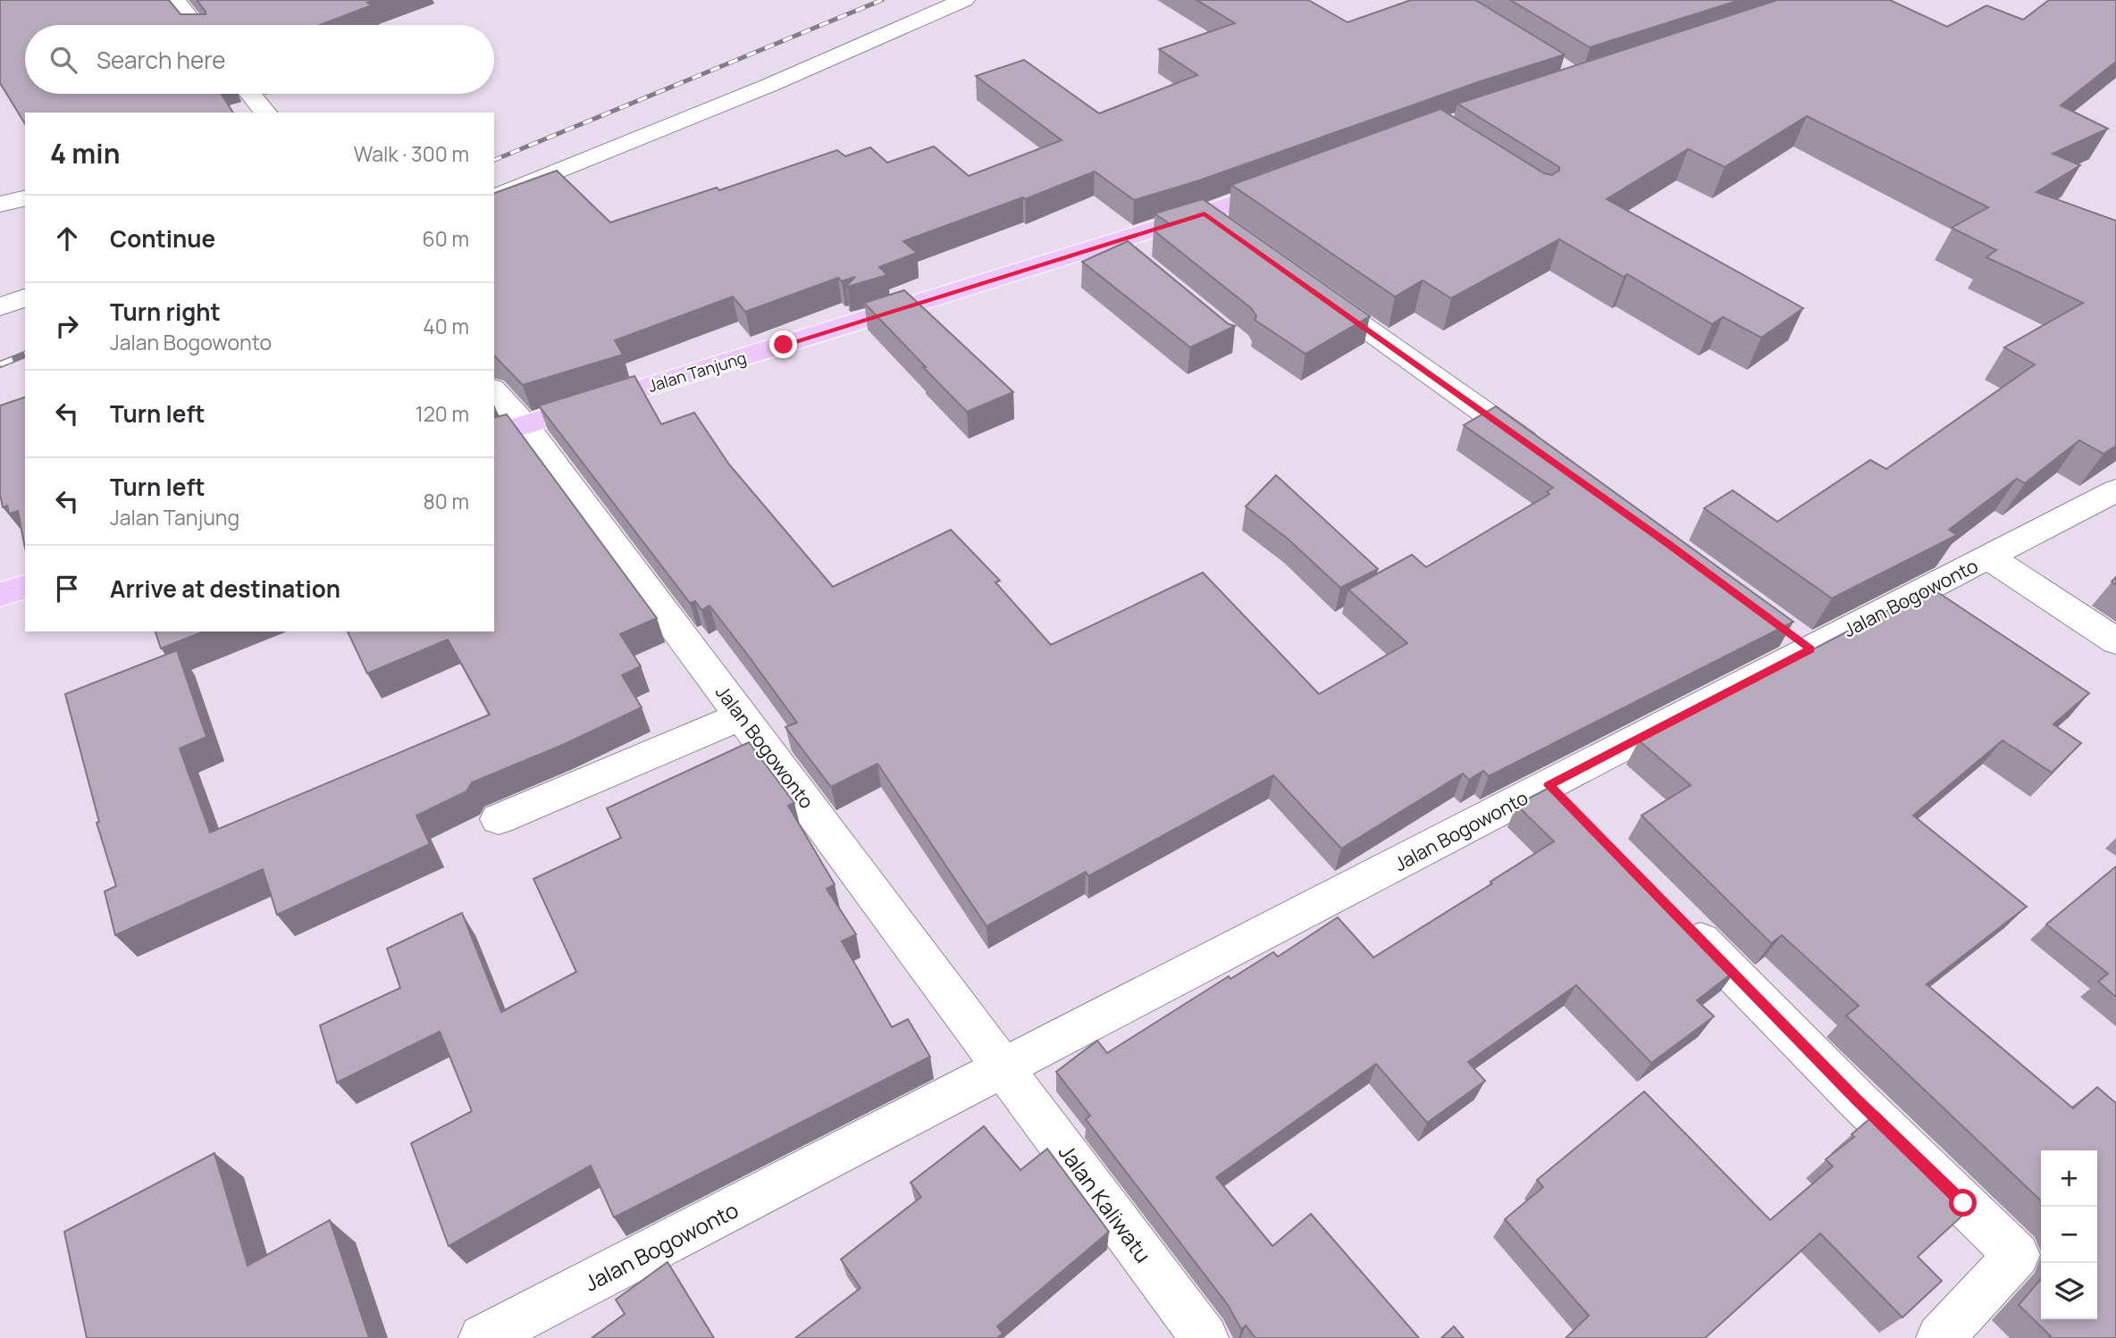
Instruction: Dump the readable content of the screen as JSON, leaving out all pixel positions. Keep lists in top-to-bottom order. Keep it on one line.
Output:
{"streets":{"main road":["Jalan Tanjung"],"street":["Jalan Bogowonto","Jalan Kaliwatu"]},"crossings":[["Jalan Tanjung","Jalan Bogowonto"],["Jalan Bogowonto","Jalan Kaliwatu"]],"page":{"search":"Search here","heading":["4 min","Walk · 300 m"],"list":[["Continue","60 m"],["Turn right","Jalan Bogowonto","40 m"],["Turn left","120 m"],["Turn left","Jalan Tanjung","80 m"],"Arrive at destination"],"map_buttons":["+","−"]}}
